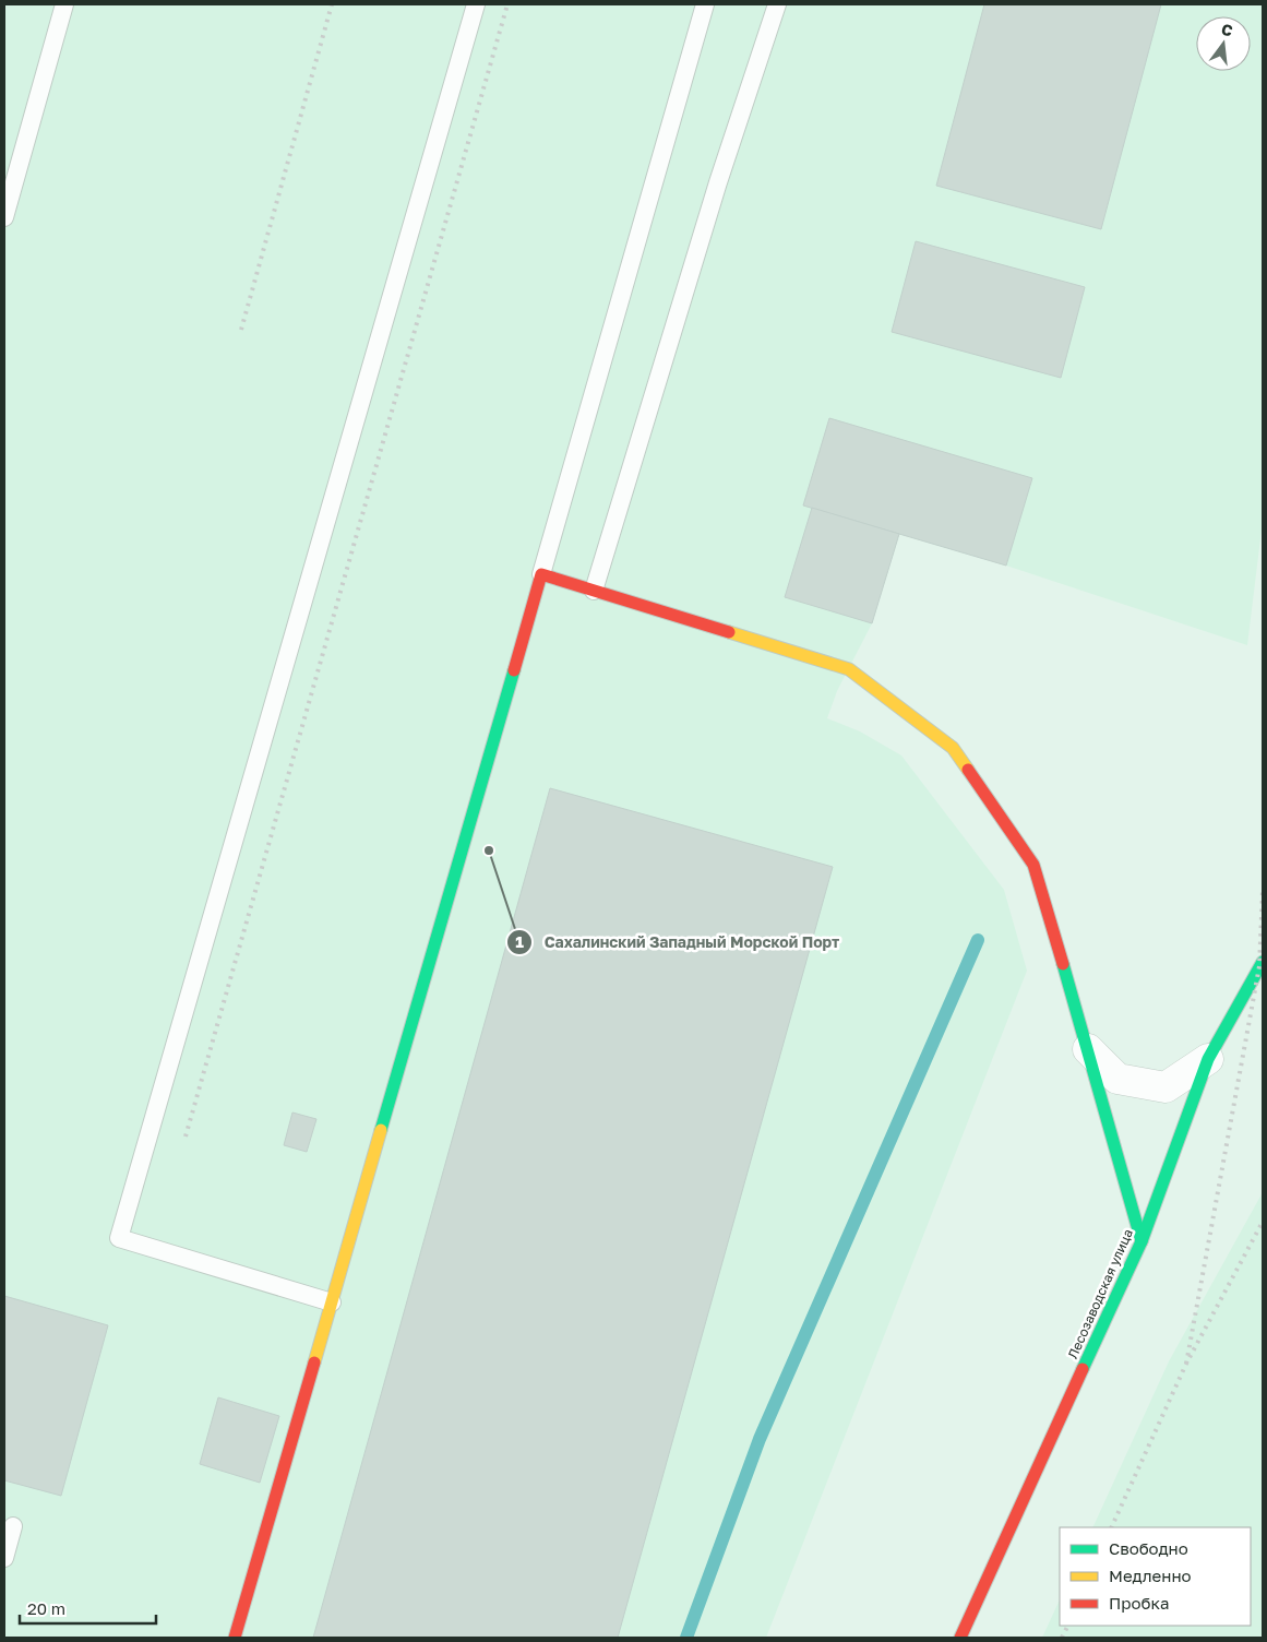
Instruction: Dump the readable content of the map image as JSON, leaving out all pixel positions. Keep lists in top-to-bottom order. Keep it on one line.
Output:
{"streets":{"street":["Лесозаводская улица"]},"places":["Сахалинский Западный Морской Порт"],"legend":["Свободно","Медленно","Пробка"],"scale_bar":"20 m","north":"top"}
